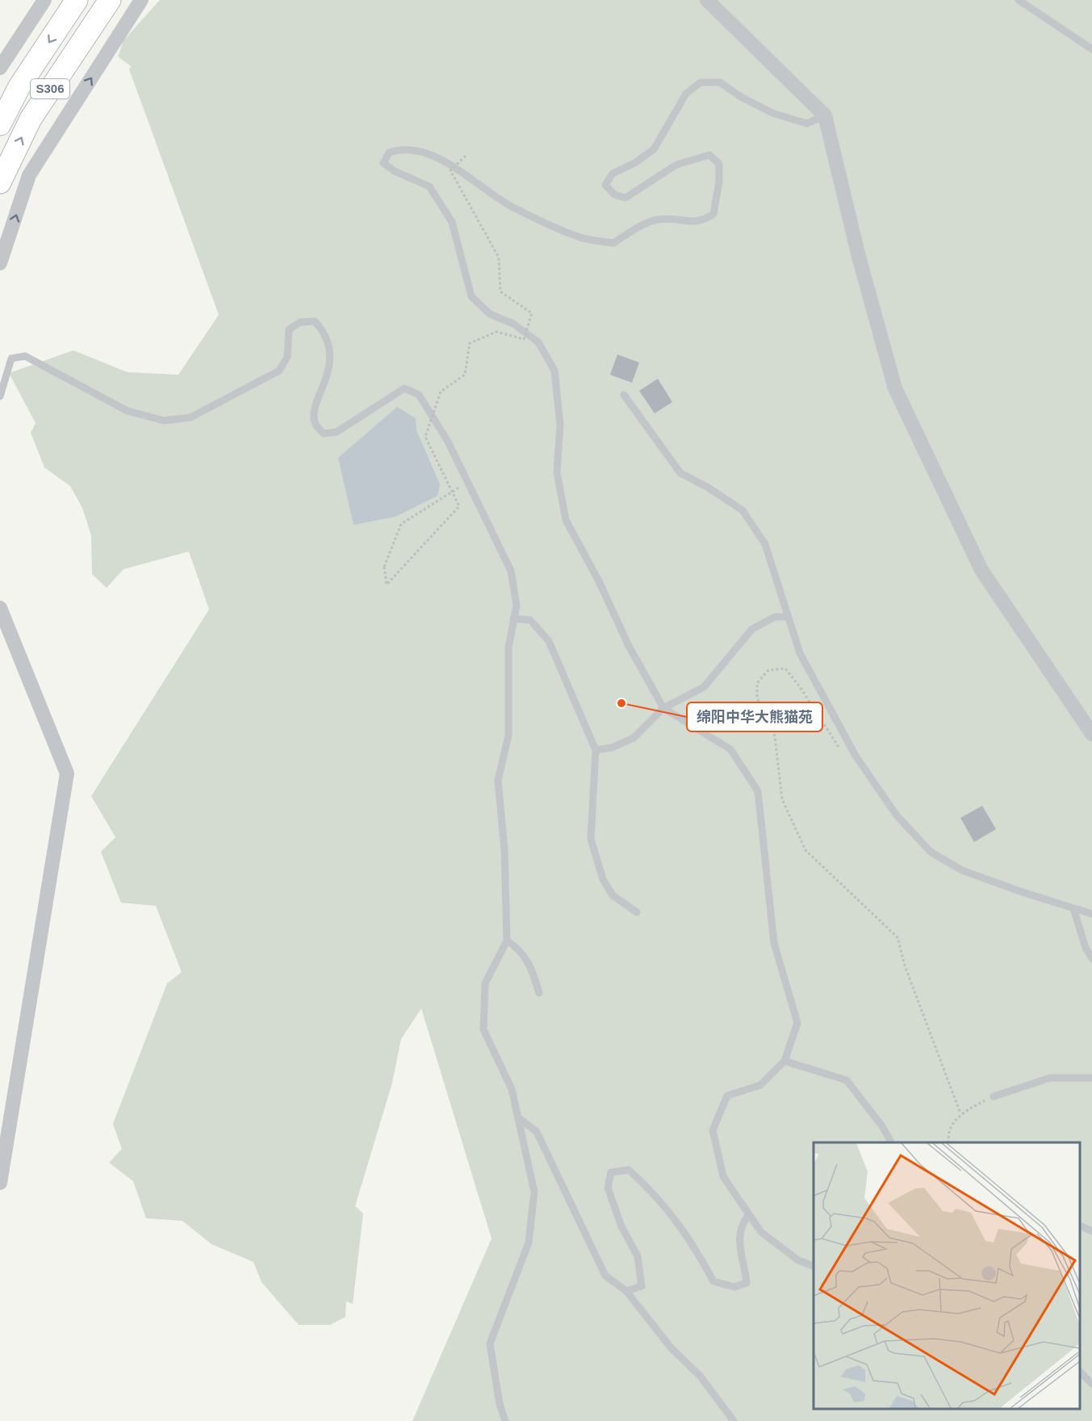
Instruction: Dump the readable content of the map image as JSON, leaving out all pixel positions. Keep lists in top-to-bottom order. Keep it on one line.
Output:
{"streets":{"main road":["S306"]},"places":["绵阳中华大熊猫苑"]}
